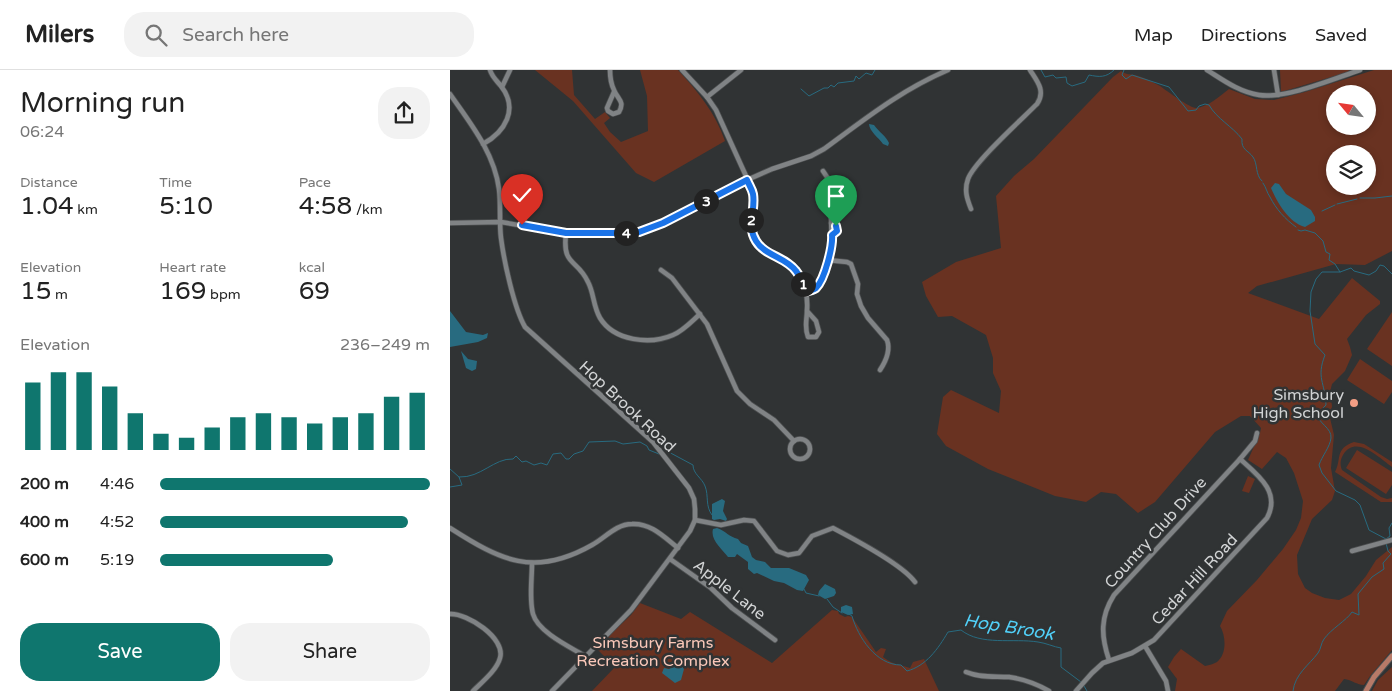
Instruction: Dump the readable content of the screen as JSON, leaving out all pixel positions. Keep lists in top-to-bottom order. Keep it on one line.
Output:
{"streets":{"street":["Hop Brook Road","Country Club Drive","Cedar Hill Road","Apple Lane"]},"crossings":[["Country Club Drive","Cedar Hill Road"]],"water":["Hop Brook"],"parks":["Simsbury Farms Recreation Complex"],"places":["Simsbury High School"],"north":"top left","page":{"header":"Milers","search":"Search here","nav":["Map","Directions","Saved"],"heading":["Morning run","06:24"],"stats":[["Distance","1.04 km"],["Time","5:10"],["Pace","4:58 /km"],["Elevation","15 m"],["Heart rate","169 bpm"],["kcal","69"]],"pins":["3","2","4","1"],"chart":["Elevation","236–249 m"],"list":[{"name":"200 m","note":"4:46"},{"name":"400 m","note":"4:52"},{"name":"600 m","note":"5:19"}],"buttons":["Save","Share"]}}
